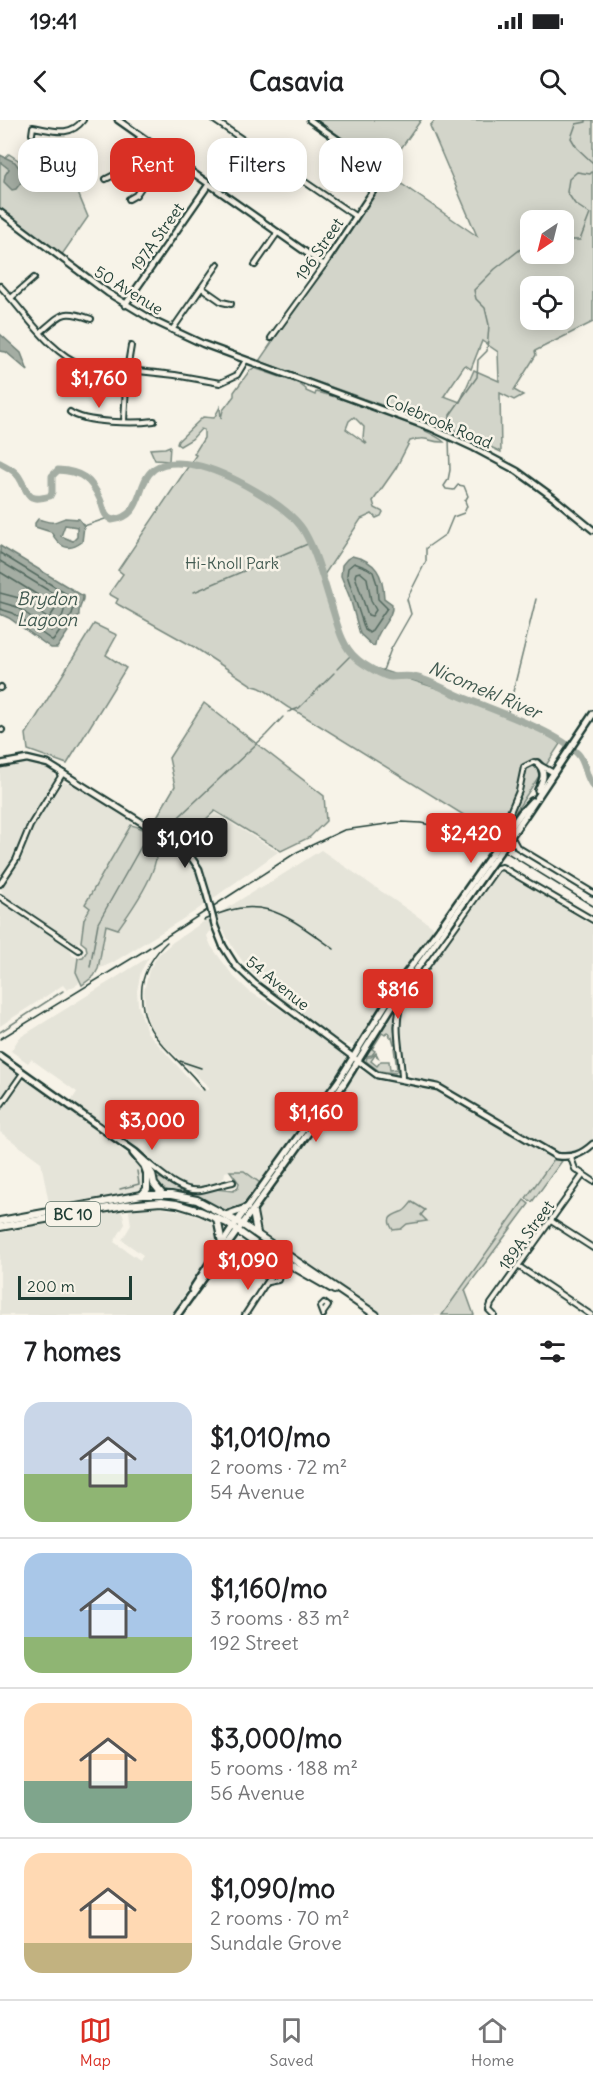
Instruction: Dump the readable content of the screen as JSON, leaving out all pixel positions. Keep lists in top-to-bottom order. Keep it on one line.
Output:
{"streets":{"highway":["BC 10"],"street":["197A Street","196 Street","50 Avenue","Colebrook Road","54 Avenue","189A Street"]},"crossings":[["197A Street","50 Avenue"],["50 Avenue","Colebrook Road"]],"water":["Brydon Lagoon","Nicomekl River"],"parks":["Hi-Knoll Park"],"scale_bar":"200 m","north":"bottom left","page":{"status":"19:41","header":"Casavia","chip":["Buy","Rent","Filters","New"],"price":["$1,760","$2,420","$1,010","$816","$1,160","$3,000","$1,090"],"scale":"200 m","heading":"7 homes","list":[{"name":"$1,010/mo","note":"2 rooms · 72 m² · 54 Avenue"},{"name":"$1,160/mo","note":"3 rooms · 83 m² · 192 Street"},{"name":"$3,000/mo","note":"5 rooms · 188 m² · 56 Avenue"},{"name":"$1,090/mo","note":"2 rooms · 70 m² · Sundale Grove"}],"tabs":["Map","Saved","Home"]}}
